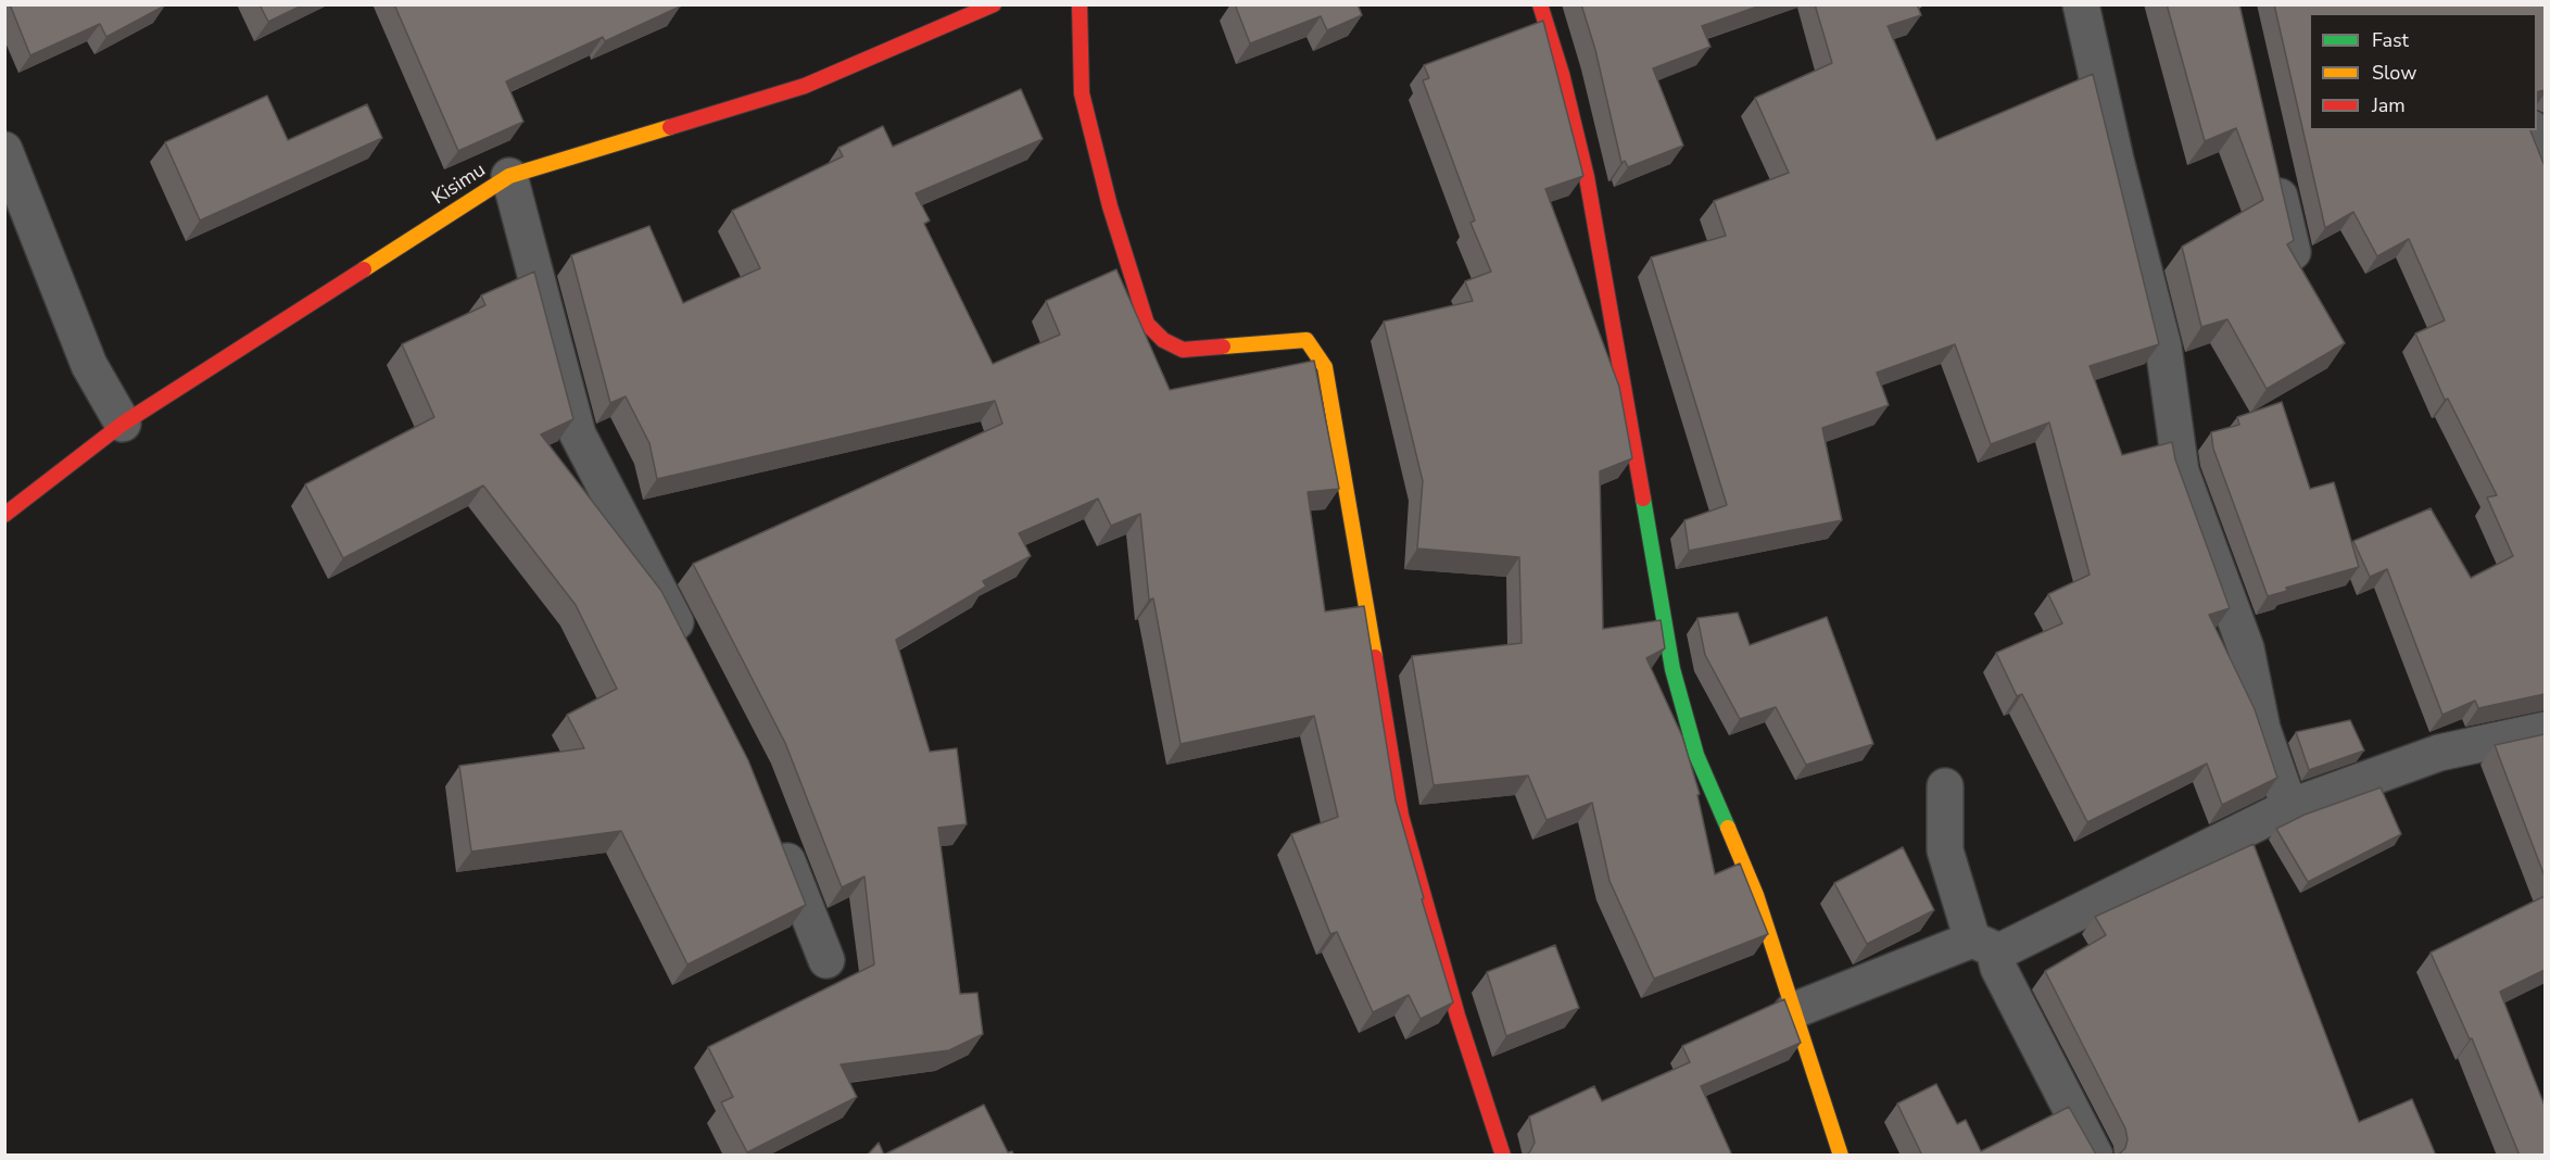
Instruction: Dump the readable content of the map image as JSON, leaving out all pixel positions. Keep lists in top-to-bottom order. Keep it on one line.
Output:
{"streets":{"street":["Kisimu"]},"legend":["Fast","Slow","Jam"]}
